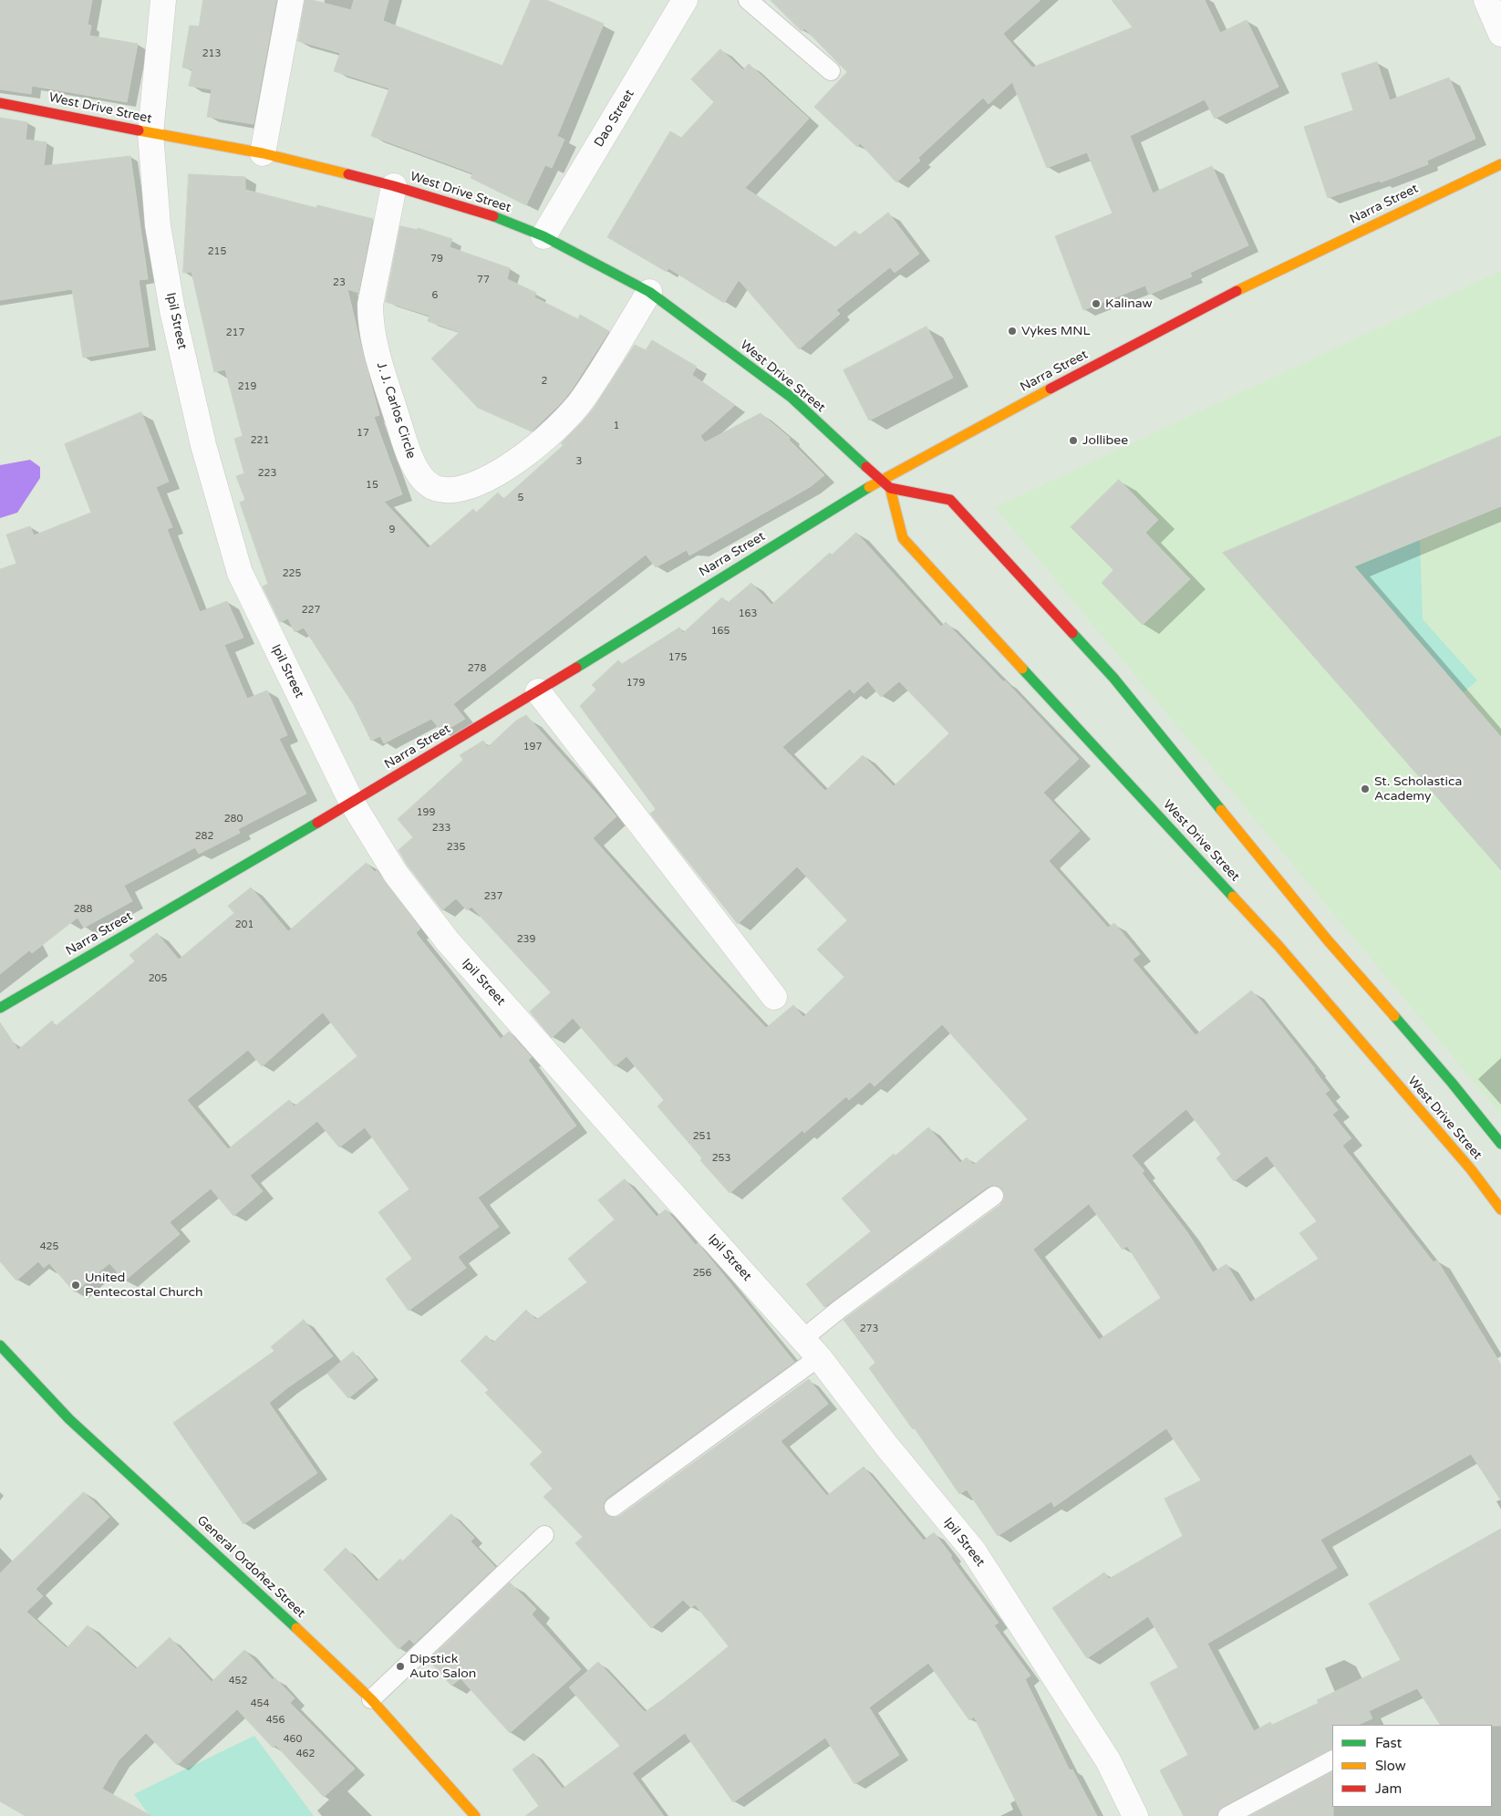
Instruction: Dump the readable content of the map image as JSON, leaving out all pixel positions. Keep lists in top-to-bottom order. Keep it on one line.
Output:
{"streets":{"street":["West Drive Street","Dao Street","Narra Street","Ipil Street","J. J. Carlos Circle","General Ordoñez Street"]},"crossings":[["West Drive Street","Dao Street"],["West Drive Street","Narra Street"],["West Drive Street","Ipil Street"],["West Drive Street","J. J. Carlos Circle"],["Narra Street","Ipil Street"]],"places":["Kalinaw","Vykes MNL","Jollibee","St. Scholastica Academy","United Pentecostal Church","Dipstick Auto Salon"],"house_numbers":["213","215","79","77","23","6","217","2","219","1","17","221","3","223","15","5","9","225","227","163","165","175","278","179","197","199","280","233","282","235","237","288","201","239","205","251","253","425","256","273","452","454","456","460","462"],"legend":["Fast","Slow","Jam"]}
